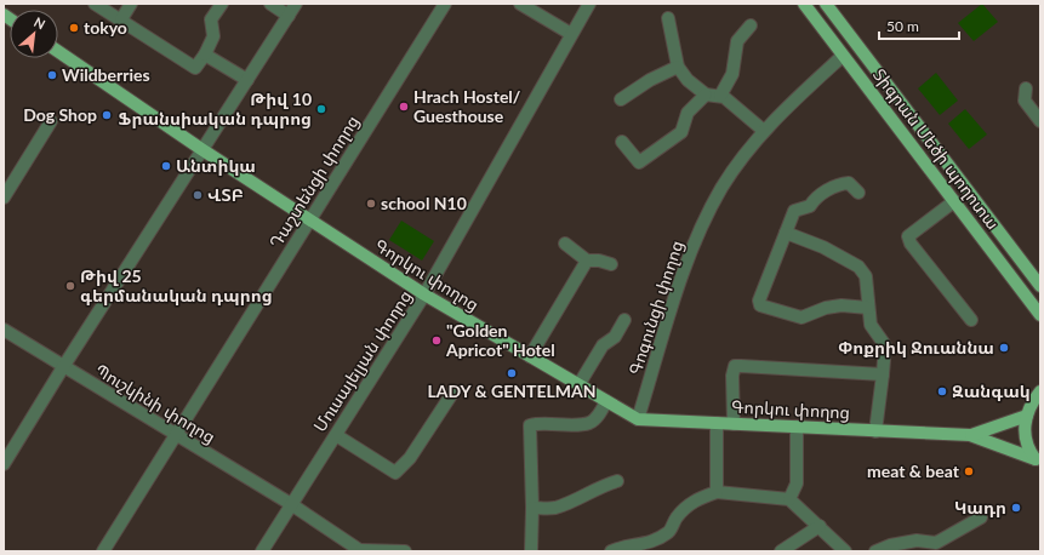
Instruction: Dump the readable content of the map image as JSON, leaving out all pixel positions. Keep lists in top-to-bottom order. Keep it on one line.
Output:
{"streets":{"main road":["Տիգրան Մեծի պողոտա","Գորկու փողոց"],"street":["Դաշտենցի փողոց","Գոգունցի փողոց","Մուսայելյան փողոց","Պուշկինի փողոց"]},"crossings":[["Տիգրան Մեծի պողոտա","Գոգունցի փողոց"],["Դաշտենցի փողոց","Գորկու փողոց"],["Դաշտենցի փողոց","Պուշկինի փողոց"],["Գորկու փողոց","Գոգունցի փողոց"],["Գորկու փողոց","Մուսայելյան փողոց"],["Մուսայելյան փողոց","Պուշկինի փողոց"]],"places":["tokyo","Wildberries","Hrach Hostel/ Guesthouse","Թիվ 10 Ֆրանսիական դպրոց","Dog Shop","Անտիկա","ՎՏԲ","school N10","Թիվ 25 գերմանական դպրոց","\"Golden Apricot\" Hotel","Փոքրիկ Ջուաննա","LADY & GENTELMAN","Զանգակ","meat & beat","Կադր"],"scale_bar":"50 m","north":"top right"}
